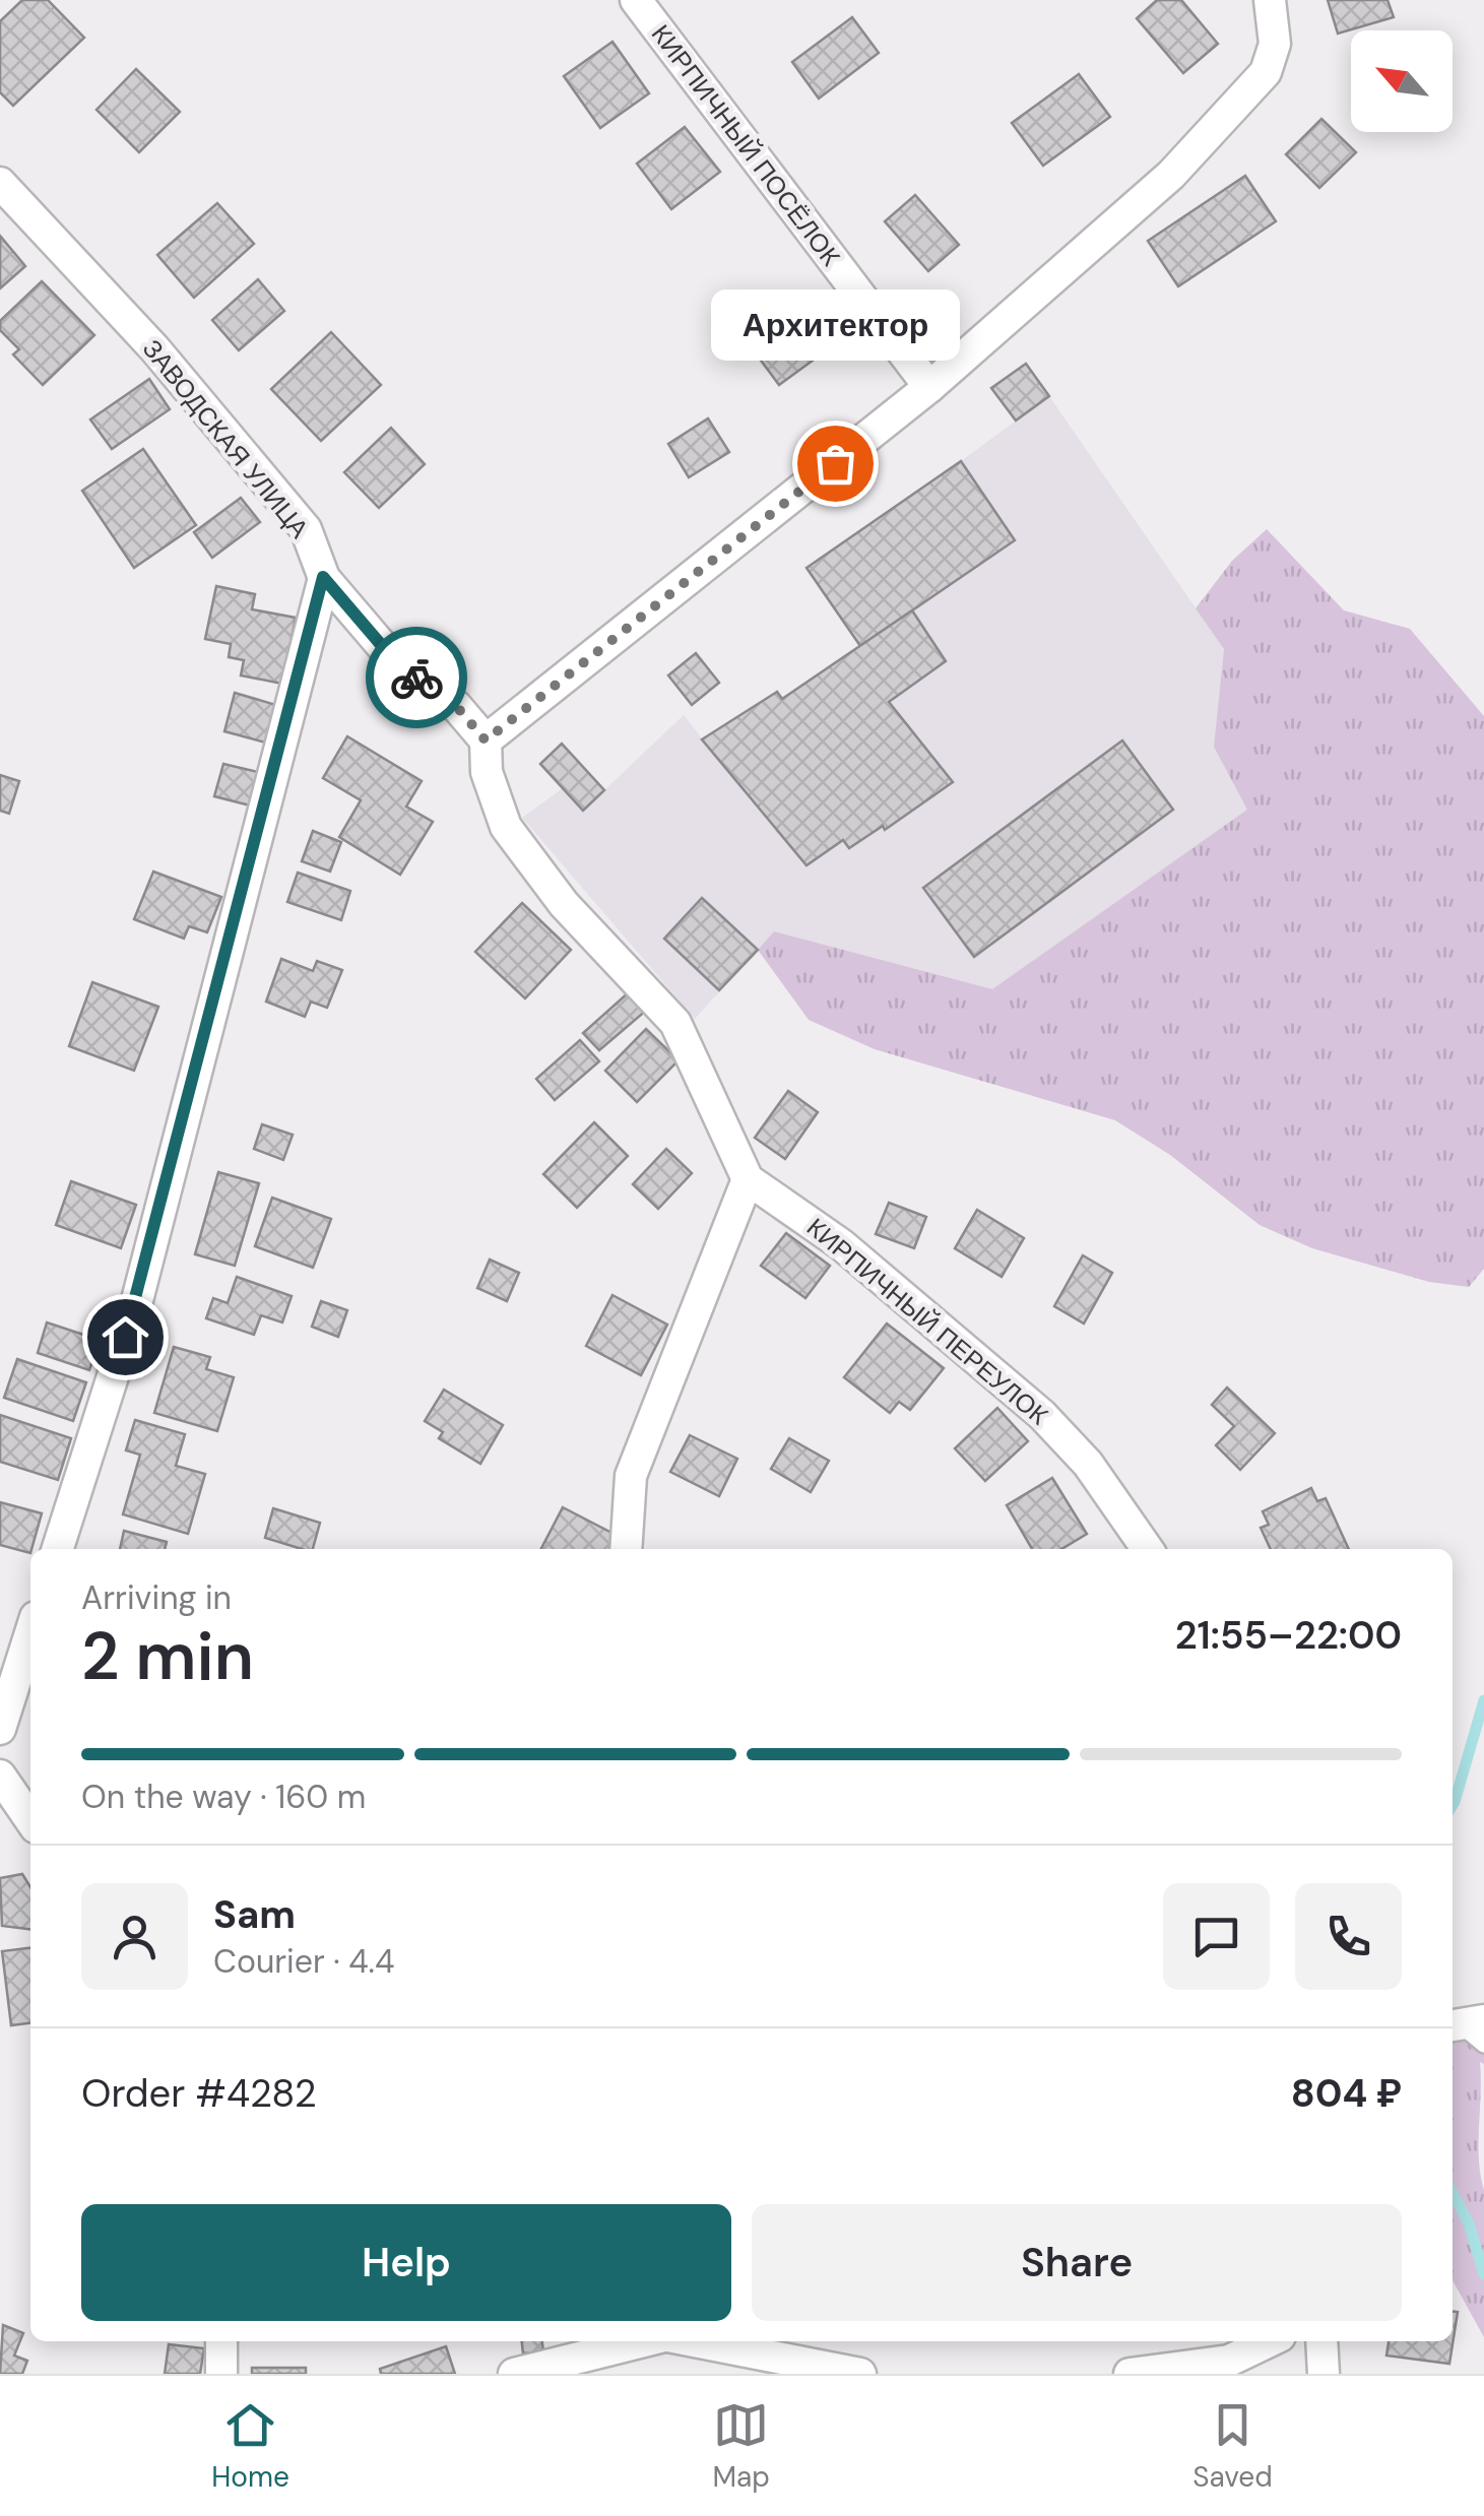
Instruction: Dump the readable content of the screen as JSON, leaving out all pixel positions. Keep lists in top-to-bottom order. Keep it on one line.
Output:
{"streets":{"street":["КИРПИЧНЫЙ ПОСЁЛОК","ЗАВОДСКАЯ УЛИЦА","КИРПИЧНЫЙ ПЕРЕУЛОК"]},"places":["Архитектор"],"north":"top left","page":{"bubble":"Архитектор","heading":["2 min","Arriving in","21:55–22:00"],"panel":["Sam","Courier · 4.4","Order #4282","804 ₽"],"bar":"On the way · 160 m","buttons":["Help","Share"],"tabs":["Home","Map","Saved"]}}
